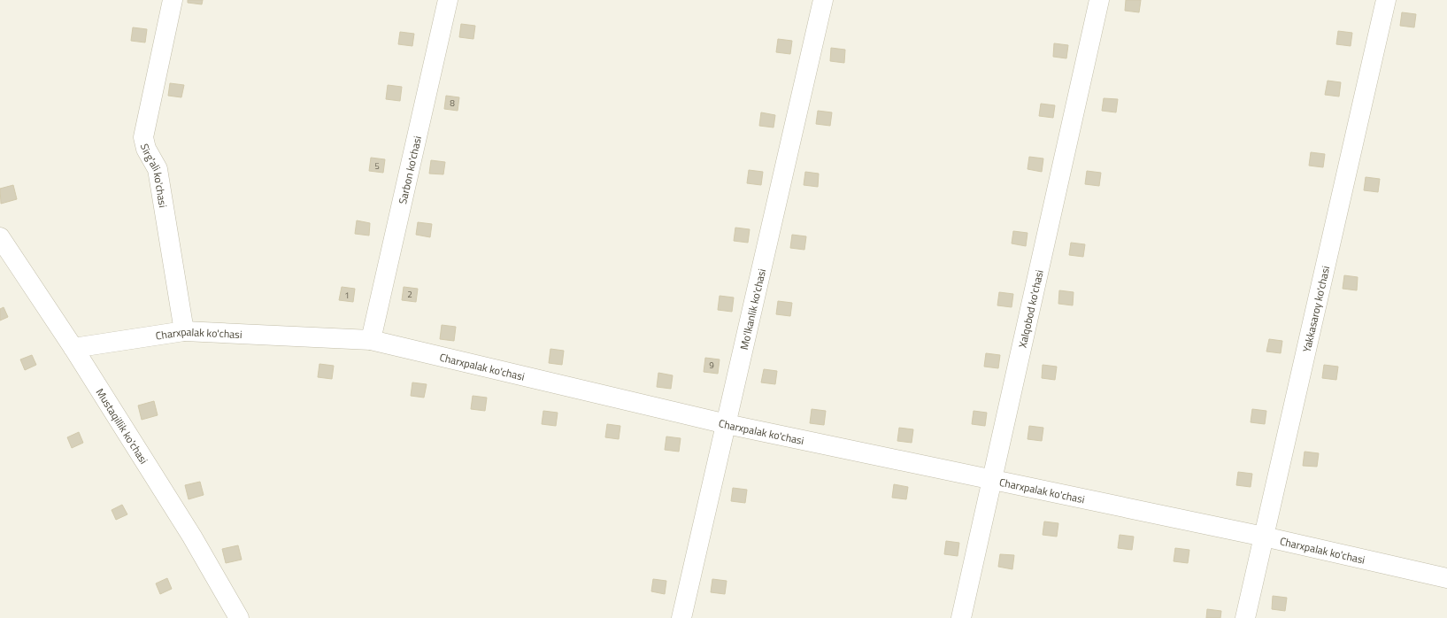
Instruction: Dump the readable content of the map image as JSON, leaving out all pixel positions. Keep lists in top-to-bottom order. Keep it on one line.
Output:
{"streets":{"street":["Sarbon ko'chasi","Sirg'ali ko'chasi","Mo'lkanlik ko'chasi","Xalqobod ko'chasi","Yakkasaroy ko'chasi","Charxpalak ko'chasi","Mustaqillik ko'chasi"]},"crossings":[["Sarbon ko'chasi","Charxpalak ko'chasi"],["Sirg'ali ko'chasi","Charxpalak ko'chasi"],["Mo'lkanlik ko'chasi","Charxpalak ko'chasi"],["Xalqobod ko'chasi","Charxpalak ko'chasi"],["Yakkasaroy ko'chasi","Charxpalak ko'chasi"],["Charxpalak ko'chasi","Mustaqillik ko'chasi"]],"house_numbers":["8","5","2","1","9"]}
